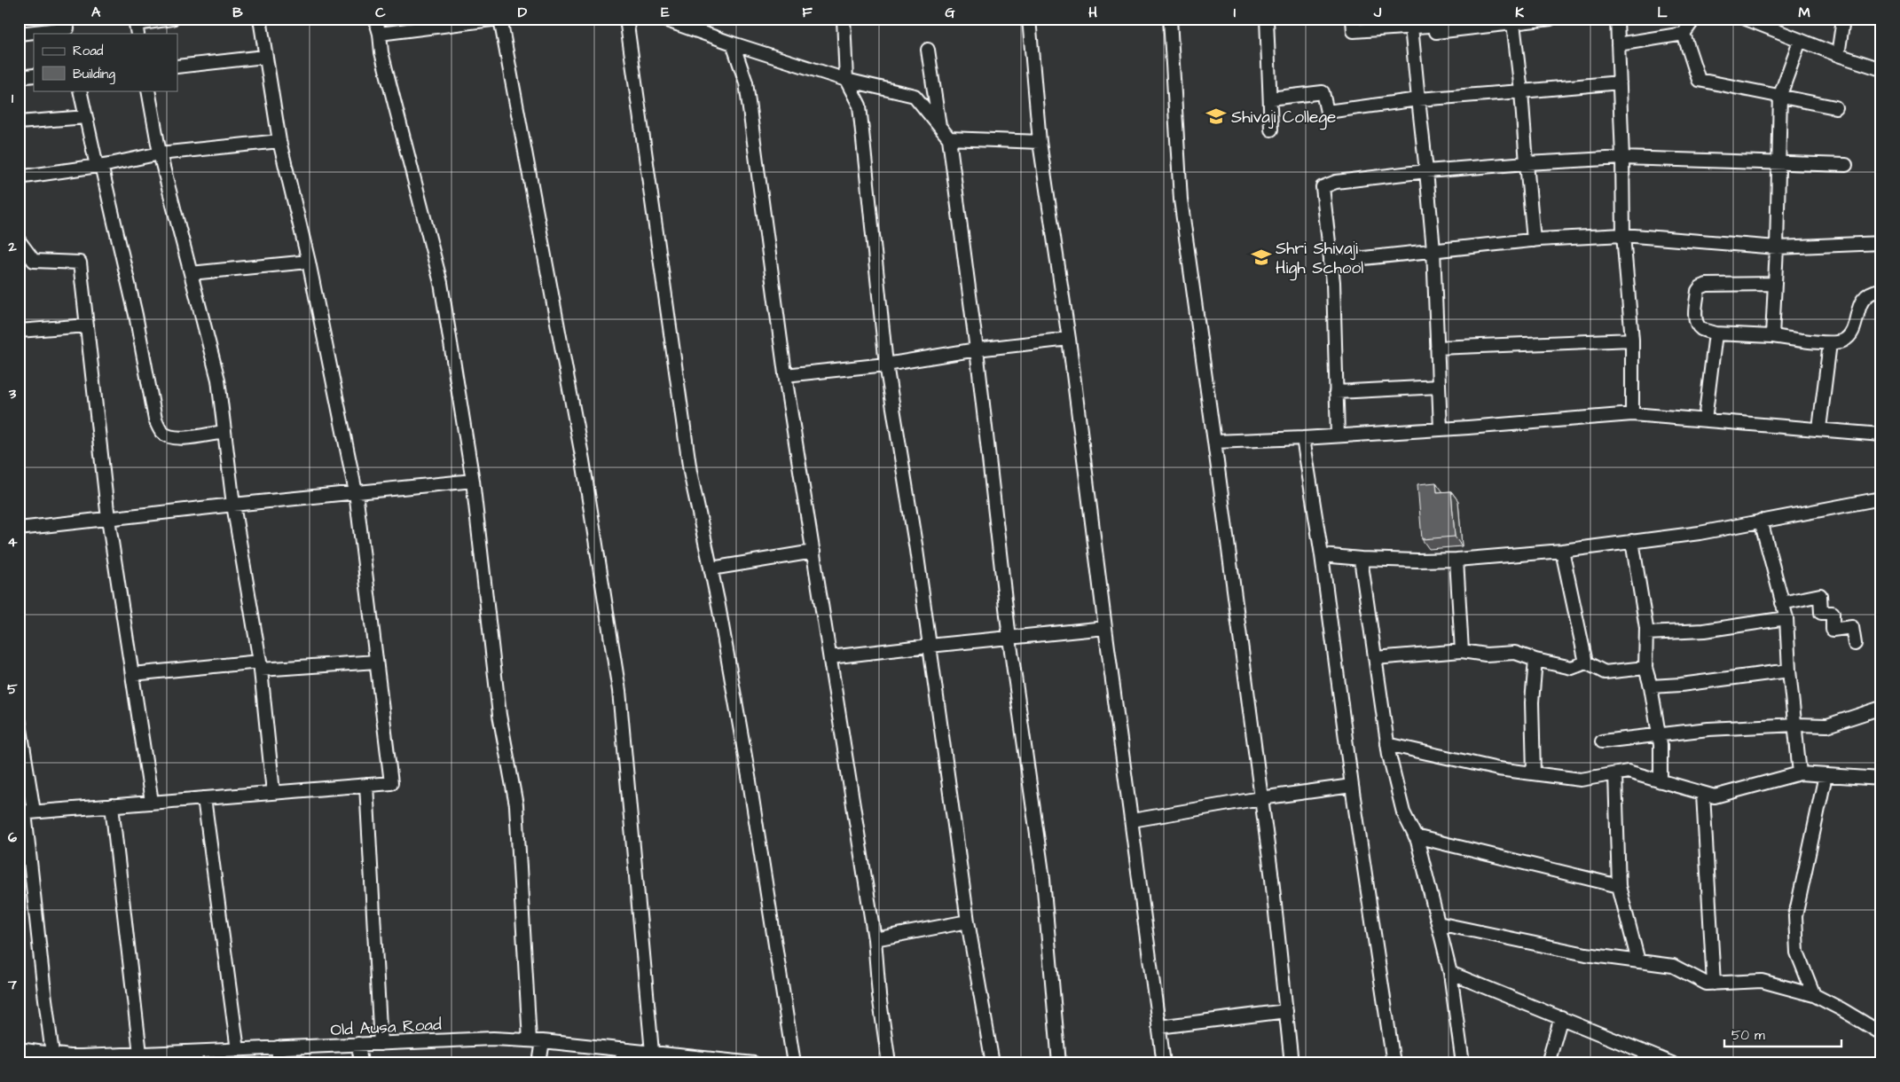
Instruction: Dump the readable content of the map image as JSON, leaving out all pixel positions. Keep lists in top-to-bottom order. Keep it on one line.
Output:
{"streets":{"street":["Old Ausa Road"]},"places":{"school or university":["Shivaji College","Shri Shivaji High School"]},"legend":["Road","Building"],"scale_bar":"50 m","grid":{"columns":["A","B","C","D","E","F","G","H","I","J","K","L","M"],"rows":["1","2","3","4","5","6","7"]}}
